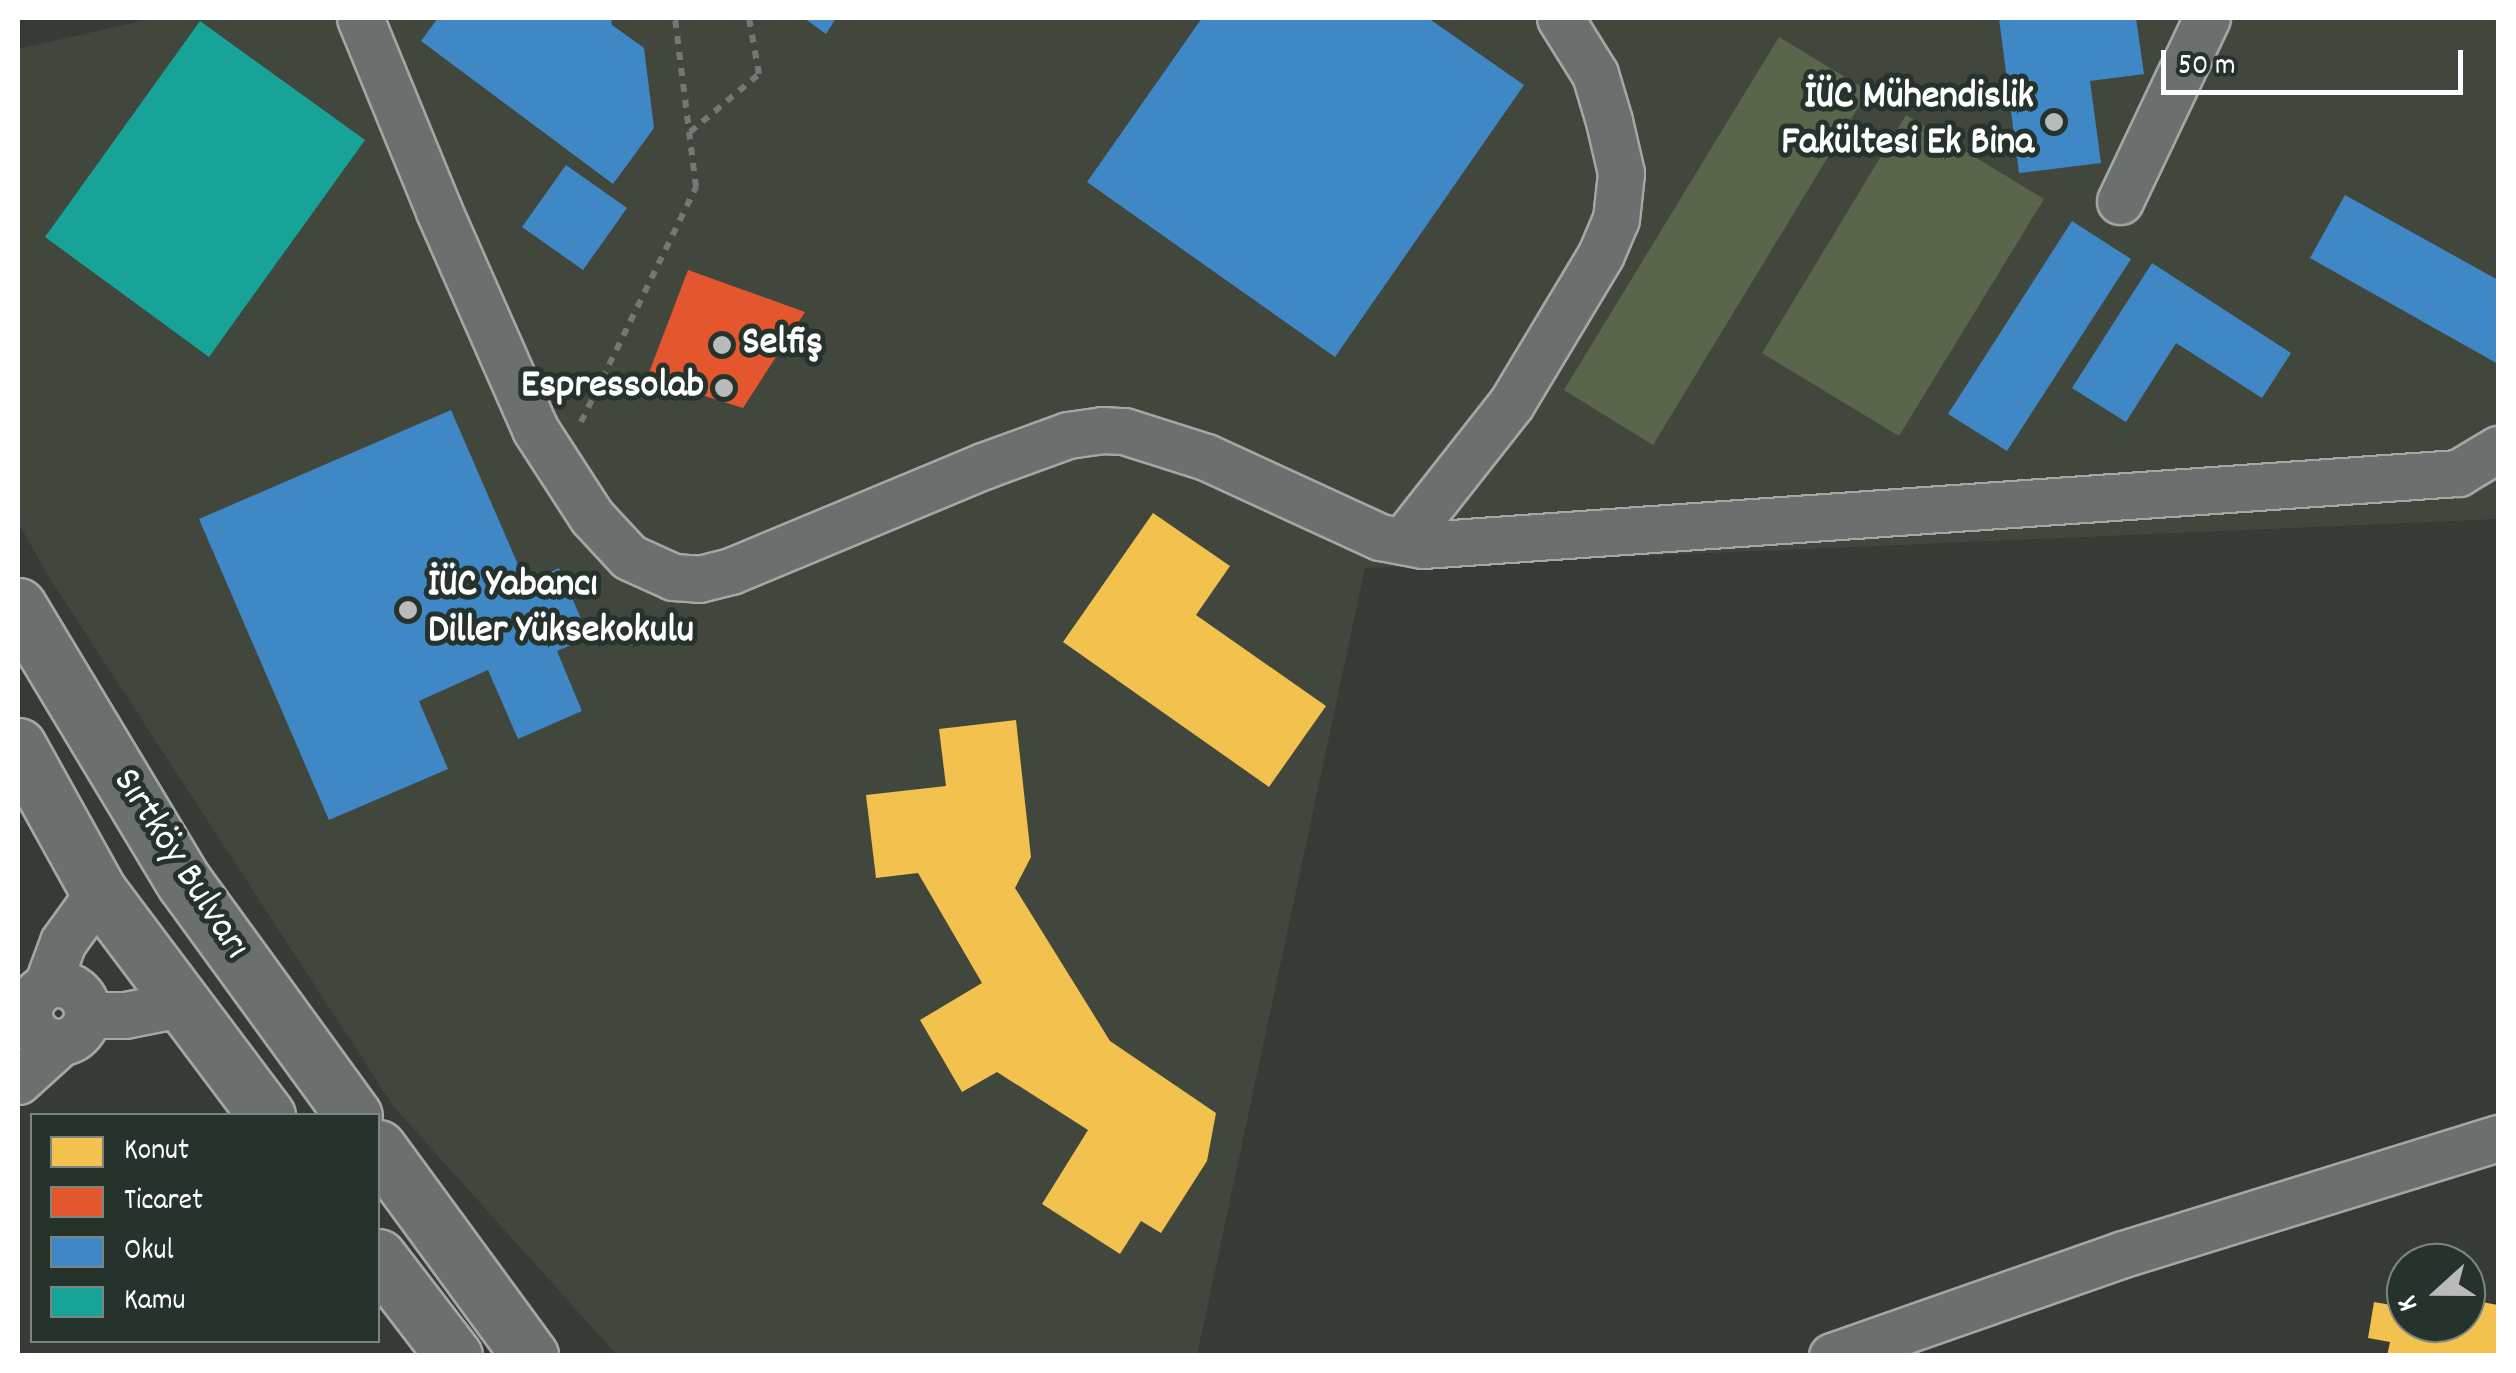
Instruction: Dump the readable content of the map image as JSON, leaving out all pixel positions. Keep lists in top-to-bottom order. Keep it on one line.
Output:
{"streets":{"main road":["Sırtköy Bulvarı"]},"places":["İÜC Mühendislik Fakültesi Ek Bina","Selfiş","Espressolab","İÜC Yabancı Diller Yüksekokulu"],"legend":["Konut","Ticaret","Okul","Kamu"],"scale_bar":"50 m","north":"left"}
